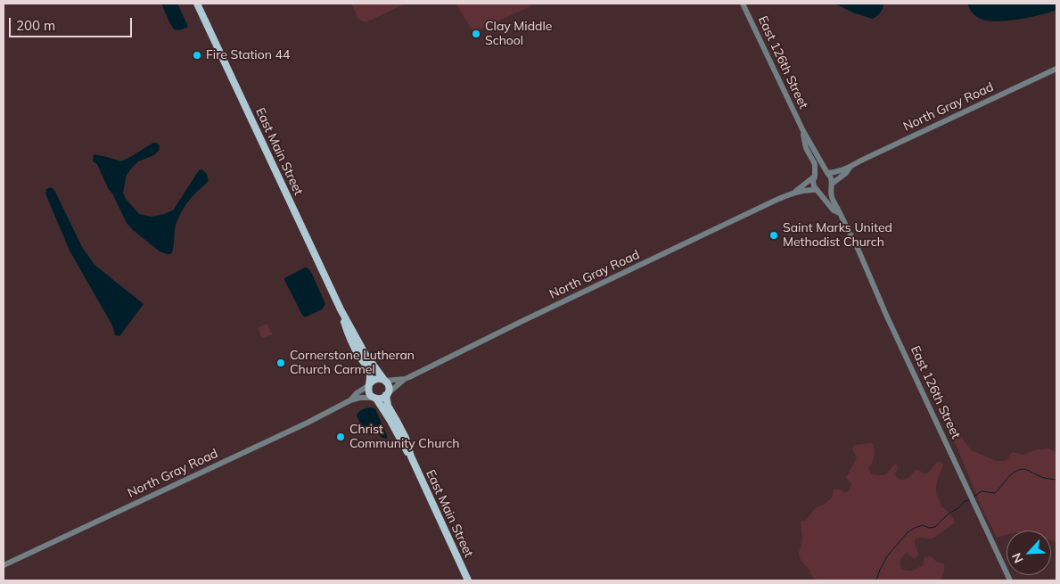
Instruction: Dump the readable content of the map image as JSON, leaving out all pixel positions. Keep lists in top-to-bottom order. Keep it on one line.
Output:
{"streets":{"main road":["East Main Street"],"street":["East 126th Street","North Gray Road"]},"crossings":[["East 126th Street","North Gray Road"],["North Gray Road","East Main Street"]],"places":["Clay Middle School","Fire Station 44","Saint Marks United Methodist Church","Cornerstone Lutheran Church Carmel","Christ Community Church"],"scale_bar":"200 m","north":"bottom left"}
